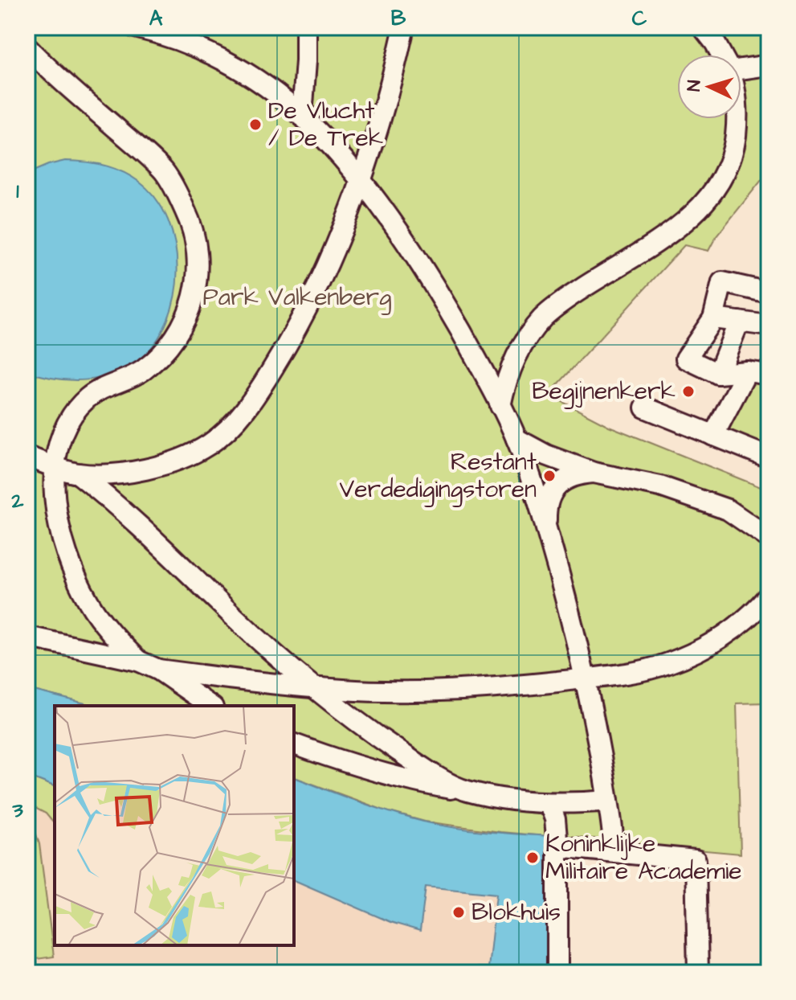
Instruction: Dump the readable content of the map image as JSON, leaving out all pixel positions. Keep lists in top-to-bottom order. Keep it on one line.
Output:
{"parks":["Park Valkenberg"],"places":["De Vlucht / De Trek","Begijnenkerk","Restant Verdedigingstoren","Koninklijke Militaire Academie","Blokhuis"],"north":"left","grid":{"columns":["A","B","C"],"rows":["1","2","3"]}}
